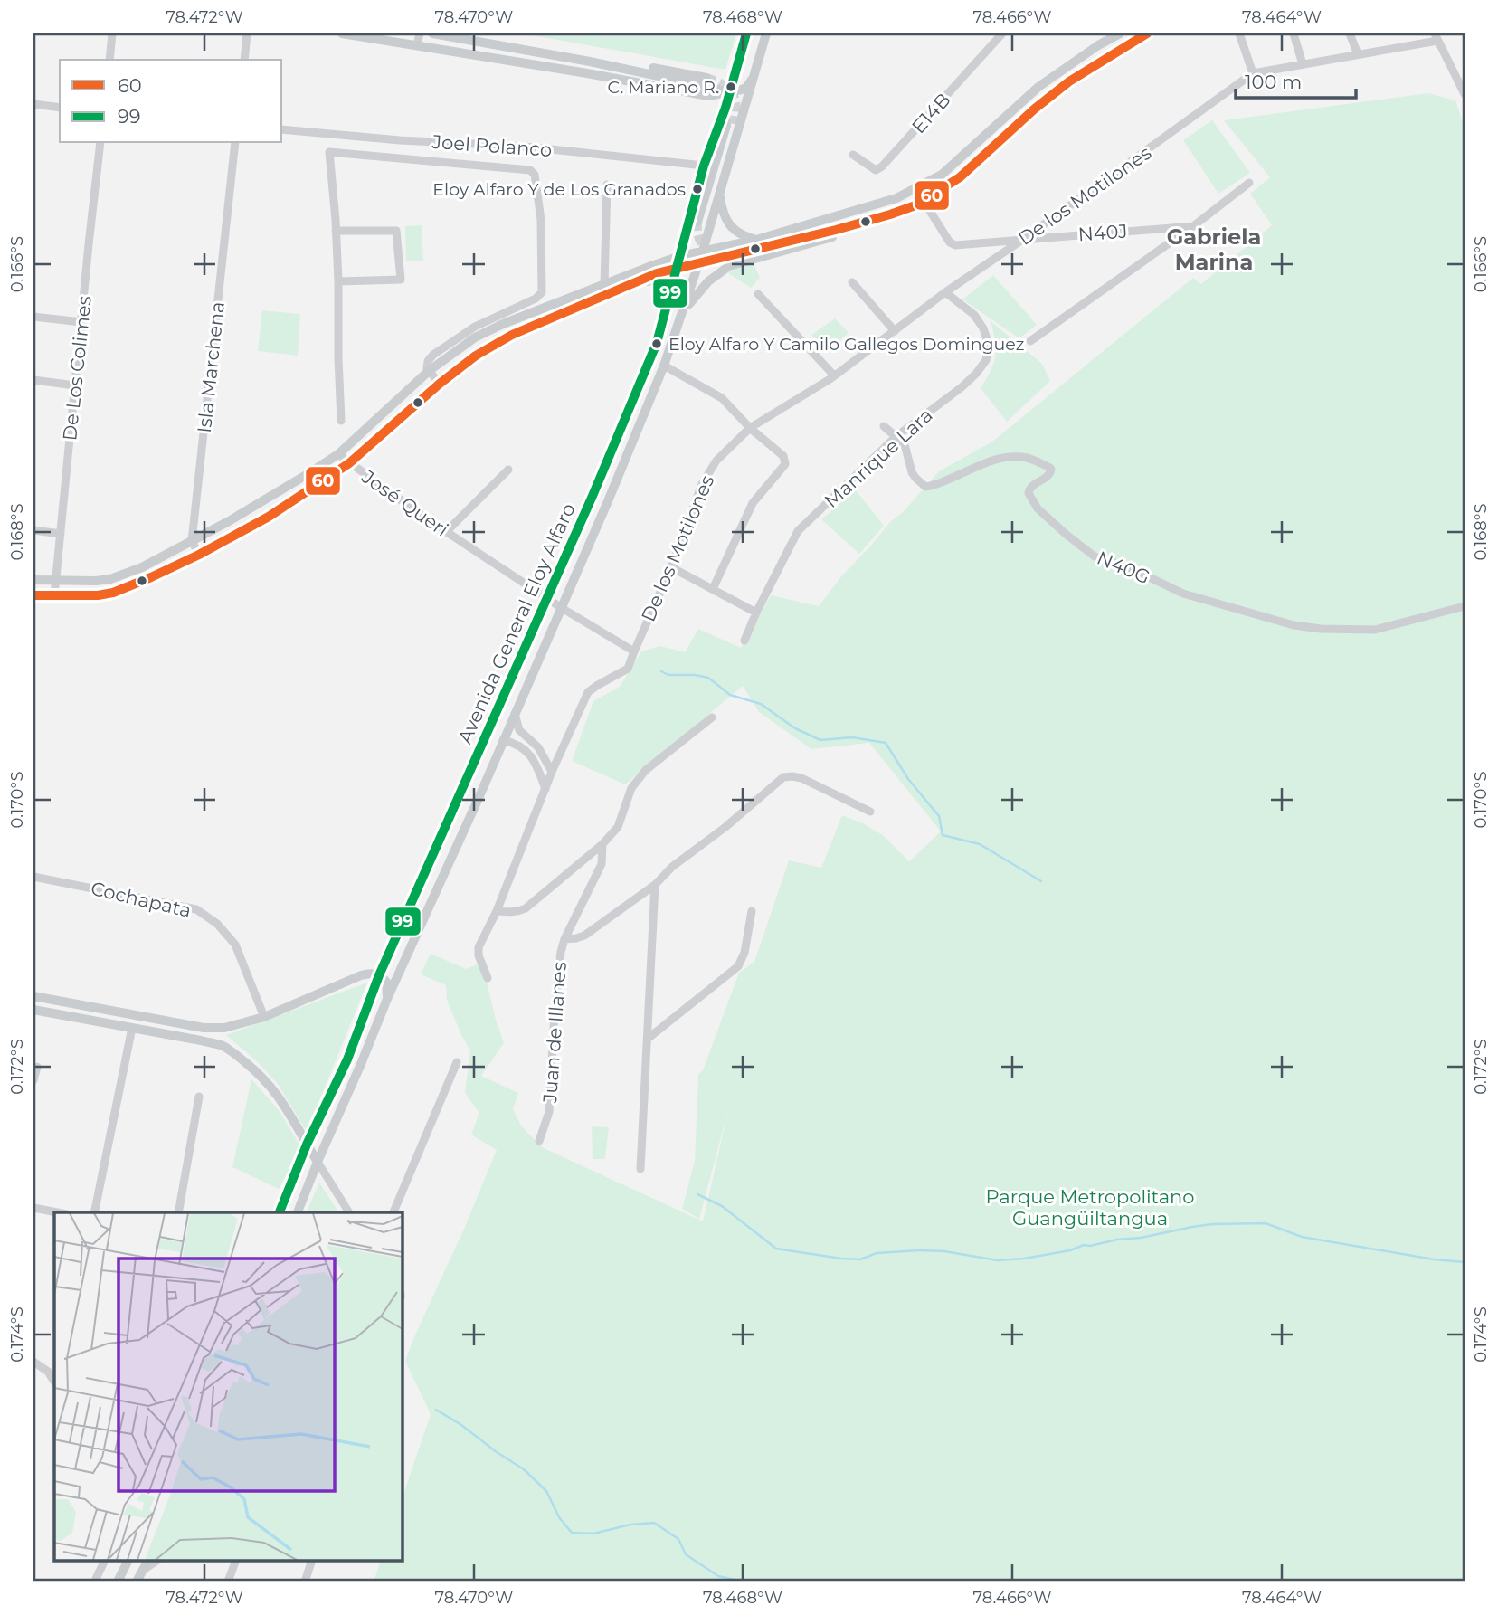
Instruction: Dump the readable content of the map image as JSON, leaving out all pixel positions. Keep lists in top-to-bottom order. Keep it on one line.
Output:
{"streets":{"main road":["Avenida General Eloy Alfaro"],"street":["E14B","Joel Polanco","De los Motilones","N40J","Isla Marchena","De Los Colimes","Manrique Lara","José Queri","N40G","Cochapata","Juan de Illanes"]},"crossings":[["Joel Polanco","Avenida General Eloy Alfaro"],["De los Motilones","N40J"],["De los Motilones","Manrique Lara"],["De los Motilones","José Queri"],["Manrique Lara","N40G"],["José Queri","Avenida General Eloy Alfaro"]],"districts":["Gabriela Marina"],"parks":["Parque Metropolitano Guangüiltangua"],"places":["C. Mariano R.","Eloy Alfaro Y de Los Granados","Eloy Alfaro Y Camilo Gallegos Dominguez"],"lines":["transit line 60","transit line 99"],"legend":["60","99"],"scale_bar":"100 m","coordinates":["78.472°W","78.470°W","78.468°W","78.466°W","78.464°W","0.166°S","0.168°S","0.170°S","0.172°S","0.174°S"]}
